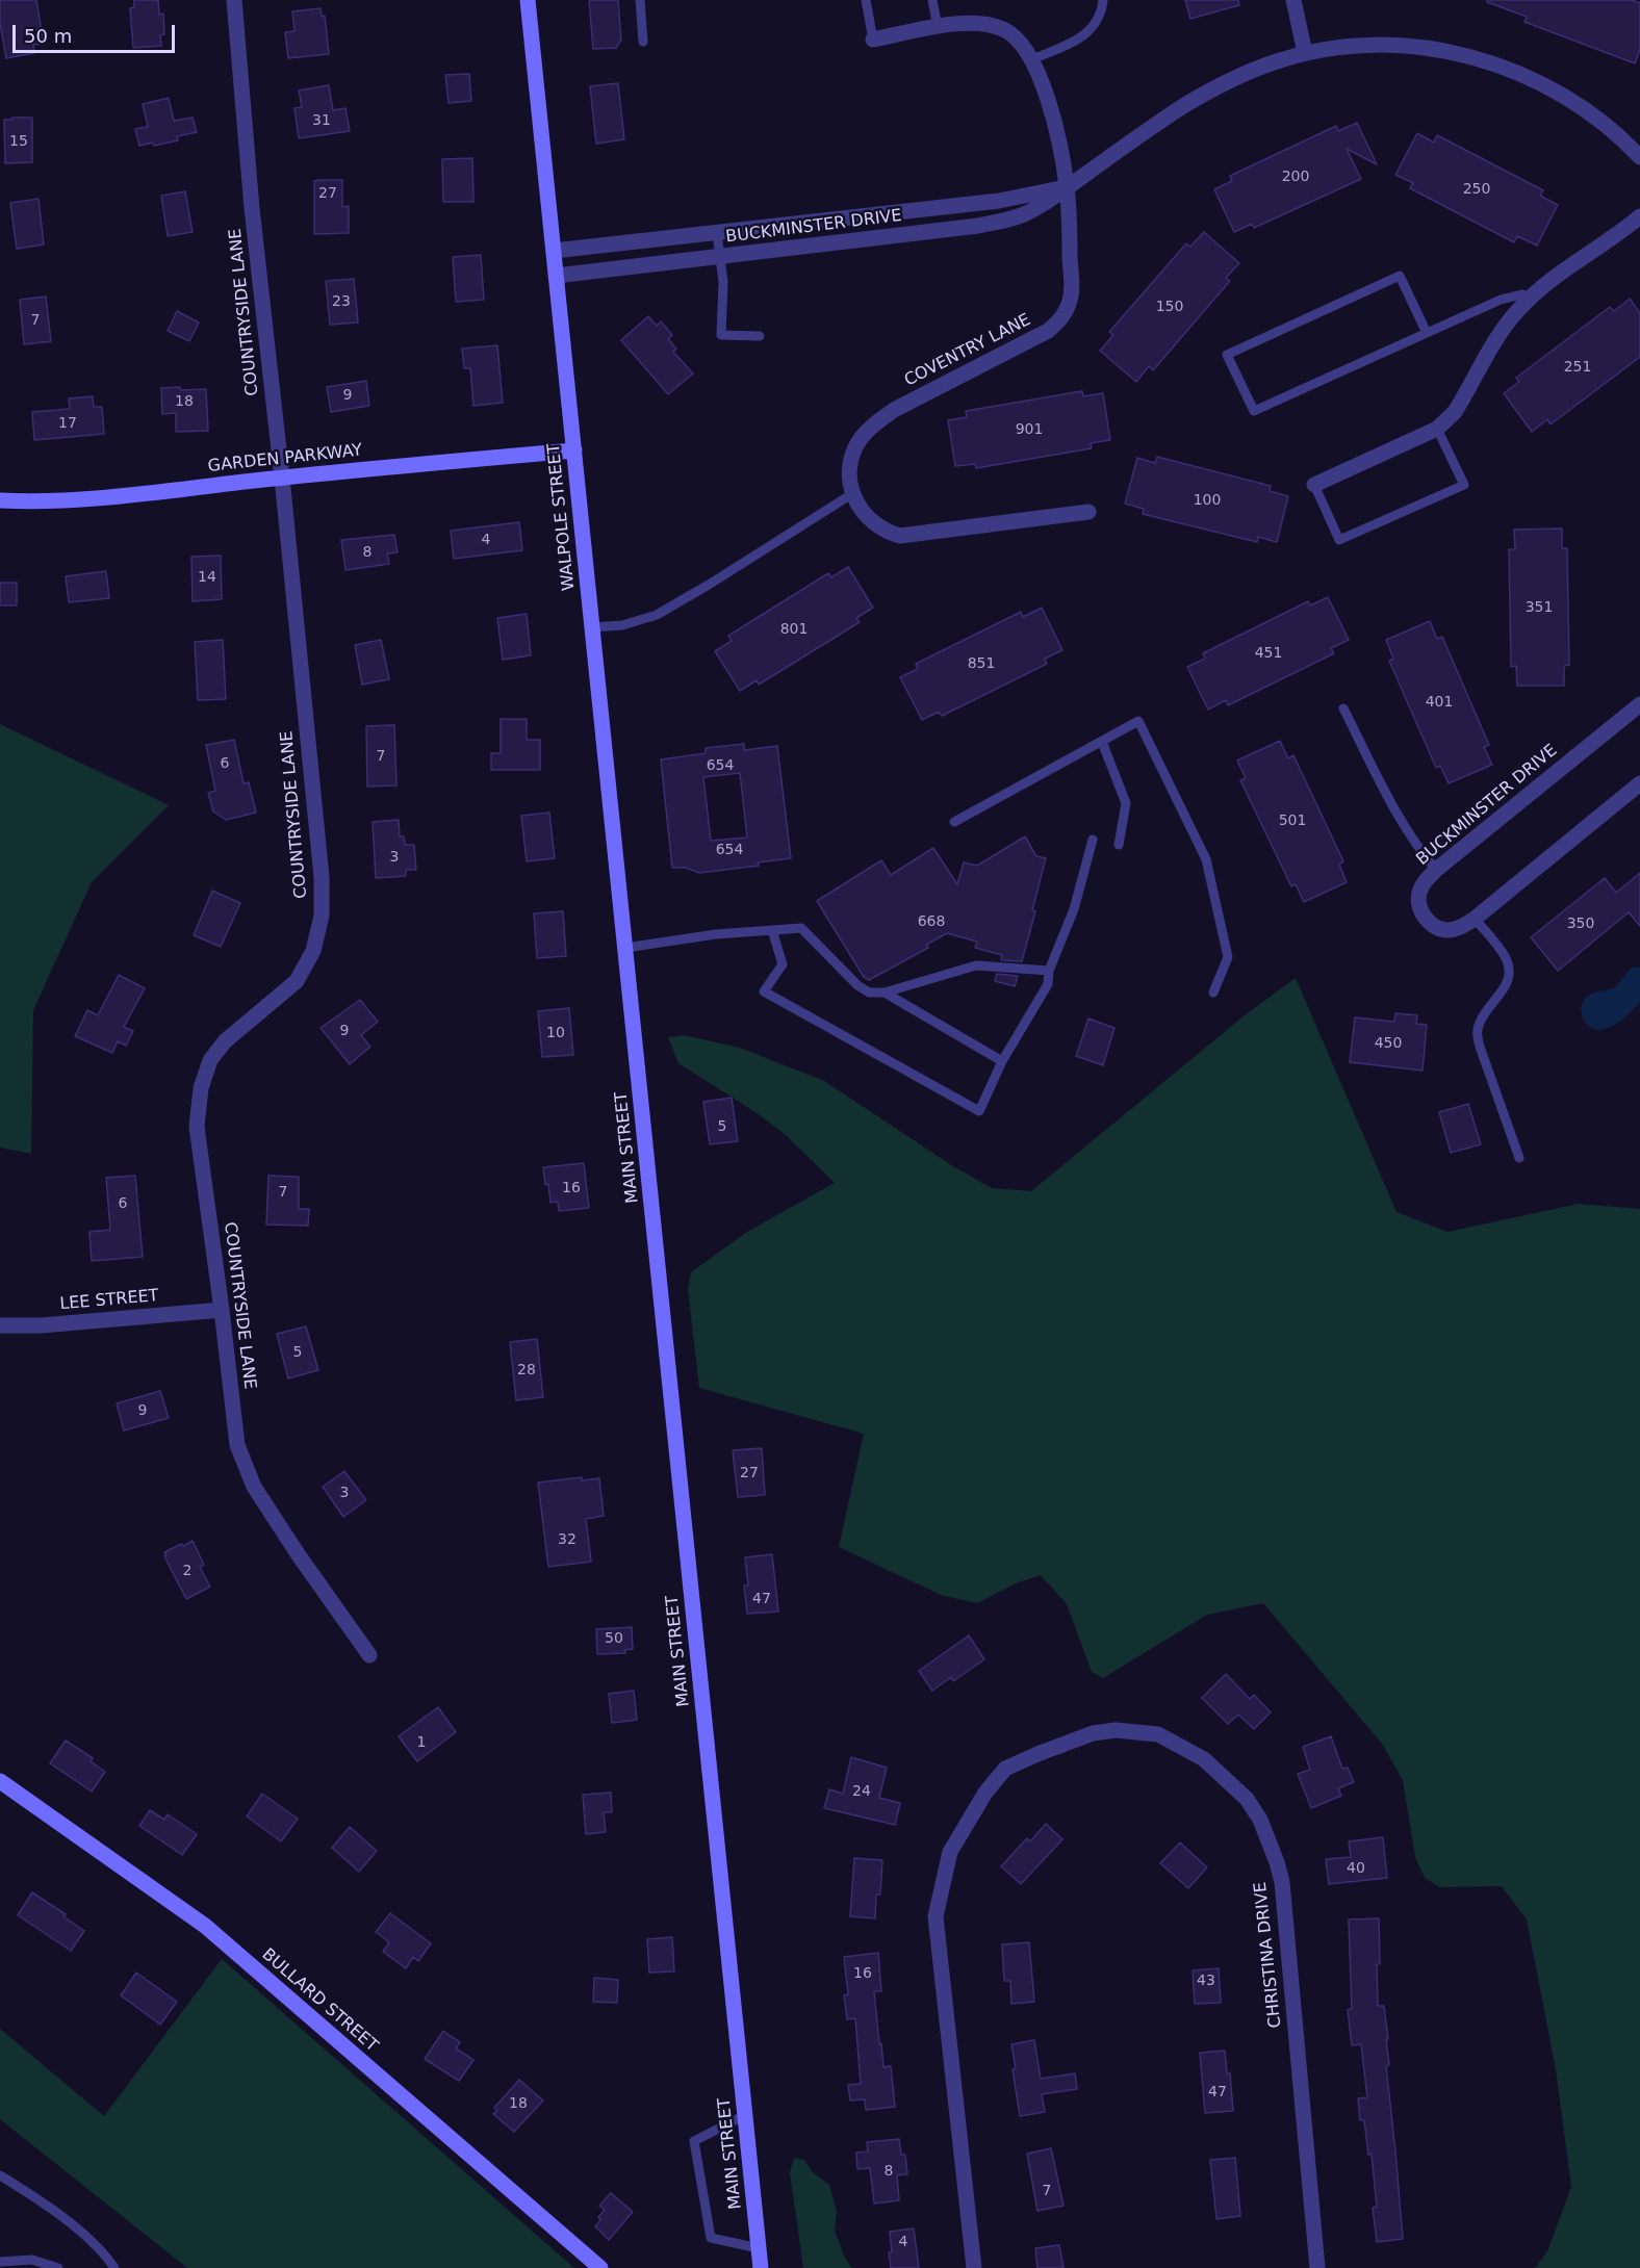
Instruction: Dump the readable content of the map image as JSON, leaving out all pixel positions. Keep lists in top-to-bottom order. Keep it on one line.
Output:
{"streets":{"main road":["GARDEN PARKWAY","WALPOLE STREET","MAIN STREET","BULLARD STREET"],"street":["BUCKMINSTER DRIVE","COUNTRYSIDE LANE","COVENTRY LANE","LEE STREET","CHRISTINA DRIVE"]},"crossings":[["BUCKMINSTER DRIVE","COVENTRY LANE"],["BUCKMINSTER DRIVE","WALPOLE STREET"],["COUNTRYSIDE LANE","GARDEN PARKWAY"],["COUNTRYSIDE LANE","LEE STREET"],["GARDEN PARKWAY","WALPOLE STREET"],["WALPOLE STREET","MAIN STREET"]],"house_numbers":["31","15","200","250","27","23","150","7","251","9","18","17","901","100","4","8","14","351","801","451","851","401","7","6","654","501","654","3","668","350","9","10","450","5","16","7","6","5","28","9","27","3","32","2","47","50","1","24","40","16","43","47","18","8","7","4"],"scale_bar":"50 m"}
